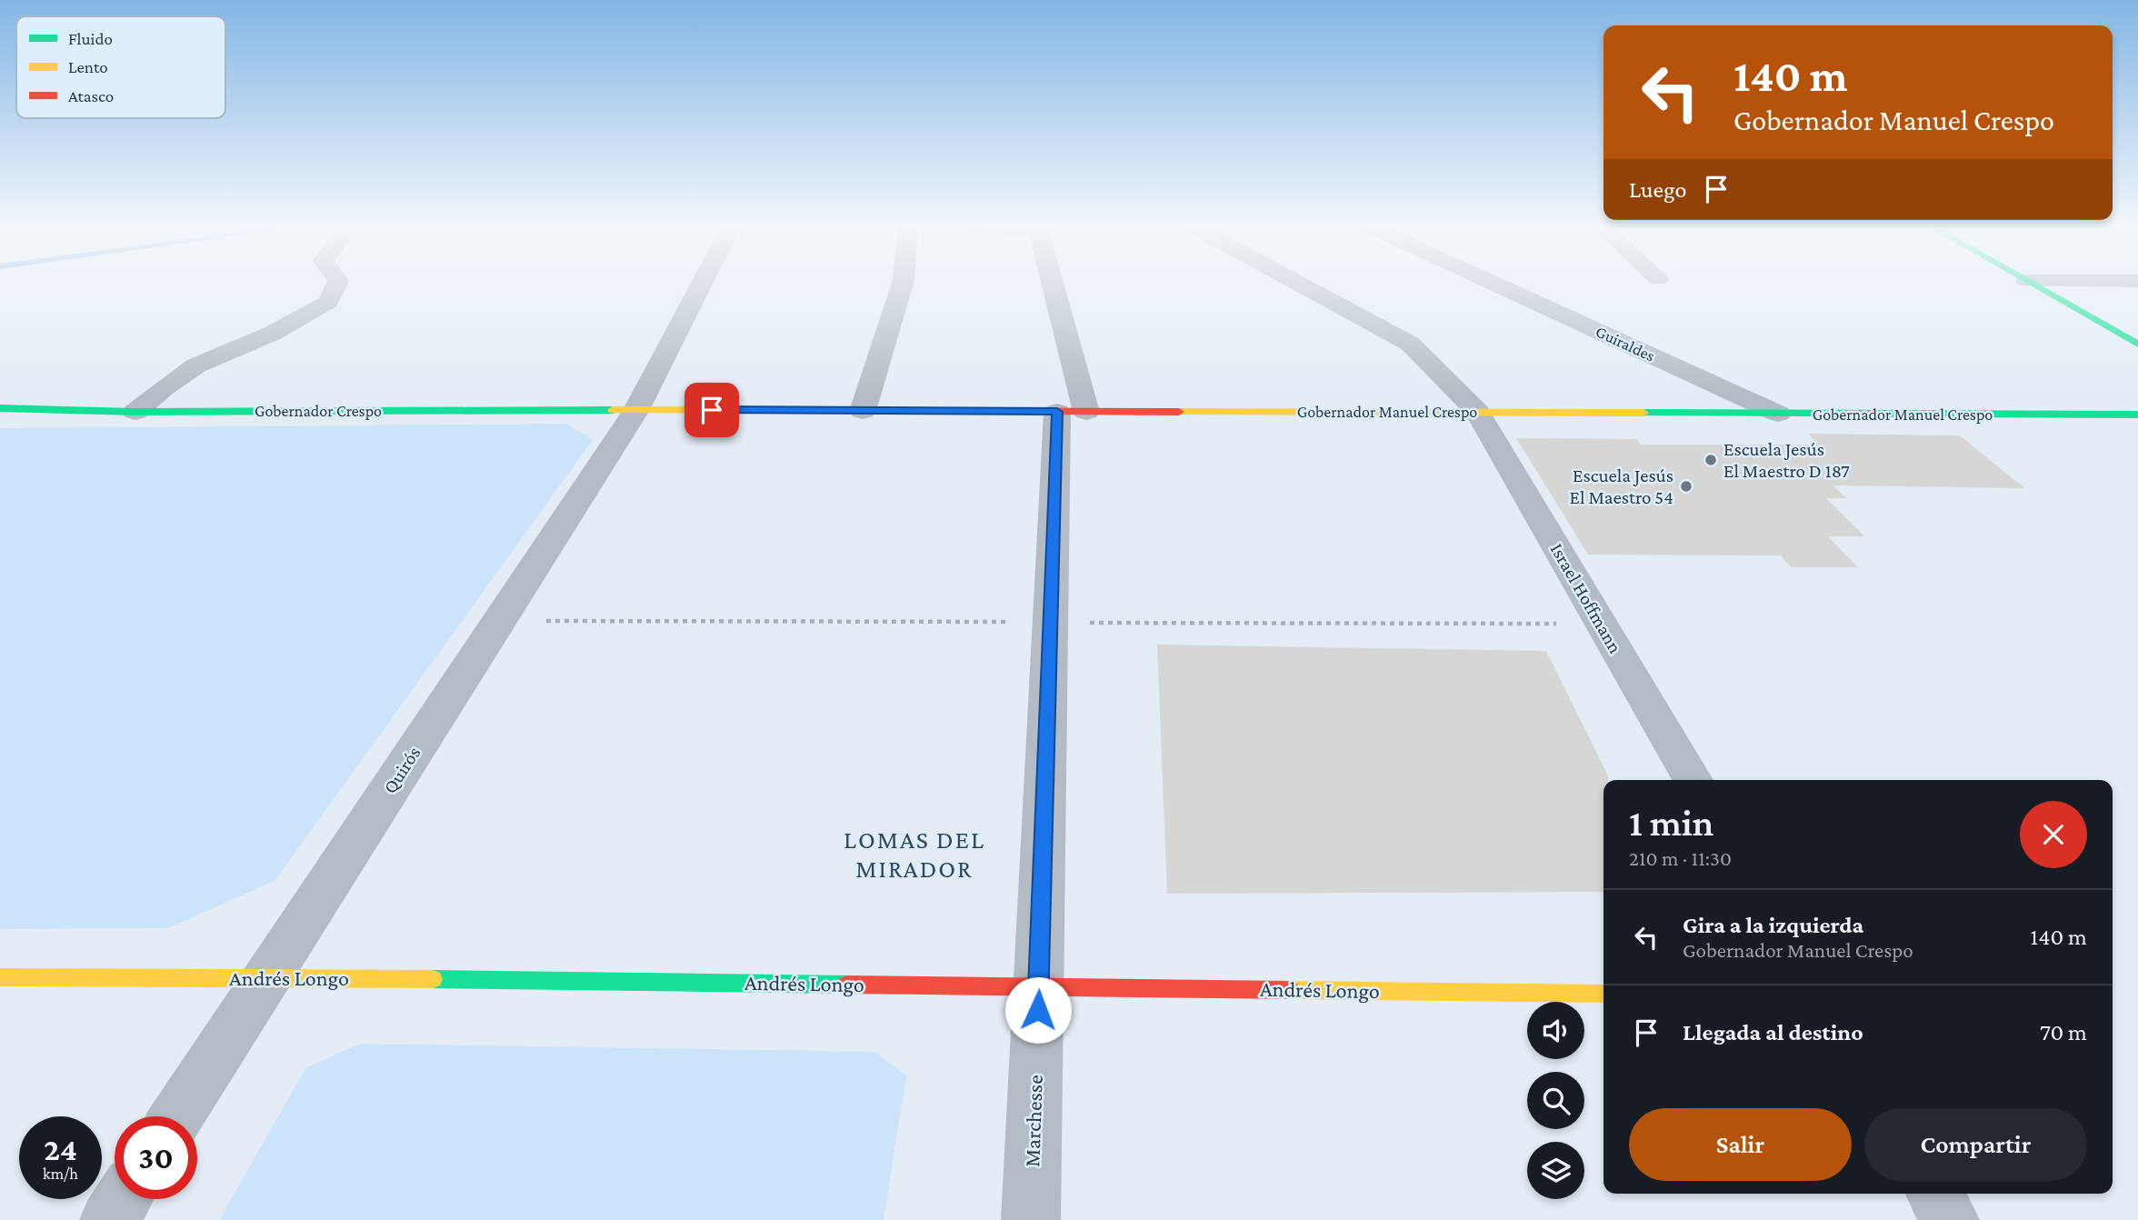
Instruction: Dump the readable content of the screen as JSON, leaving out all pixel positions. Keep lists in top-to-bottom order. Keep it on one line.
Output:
{"streets":{"street":["Guiraldes","Gobernador Crespo","Gobernador Manuel Crespo","Israel Hoffmann","Quirós","Andrés Longo","Marchesse"]},"crossings":[["Guiraldes","Gobernador Manuel Crespo"],["Gobernador Crespo","Gobernador Manuel Crespo"],["Gobernador Crespo","Quirós"],["Gobernador Manuel Crespo","Israel Hoffmann"],["Gobernador Manuel Crespo","Quirós"],["Gobernador Manuel Crespo","Marchesse"],["Quirós","Andrés Longo"],["Andrés Longo","Marchesse"]],"districts":["LOMAS DEL MIRADOR"],"places":["Escuela Jesús El Maestro D 187","Escuela Jesús El Maestro 54"],"legend":["Fluido","Lento","Atasco"],"page":{"turn":["140 m","Gobernador Manuel Crespo"],"then":"Luego","heading":["1 min","210 m · 11:30"],"list":[{"name":"Gira a la izquierda","note":"Gobernador Manuel Crespo","value":"140 m"},{"name":"Llegada al destino","value":"70 m"}],"buttons":["Salir","Compartir"],"speed":"24 km/h","limit":"30"}}
